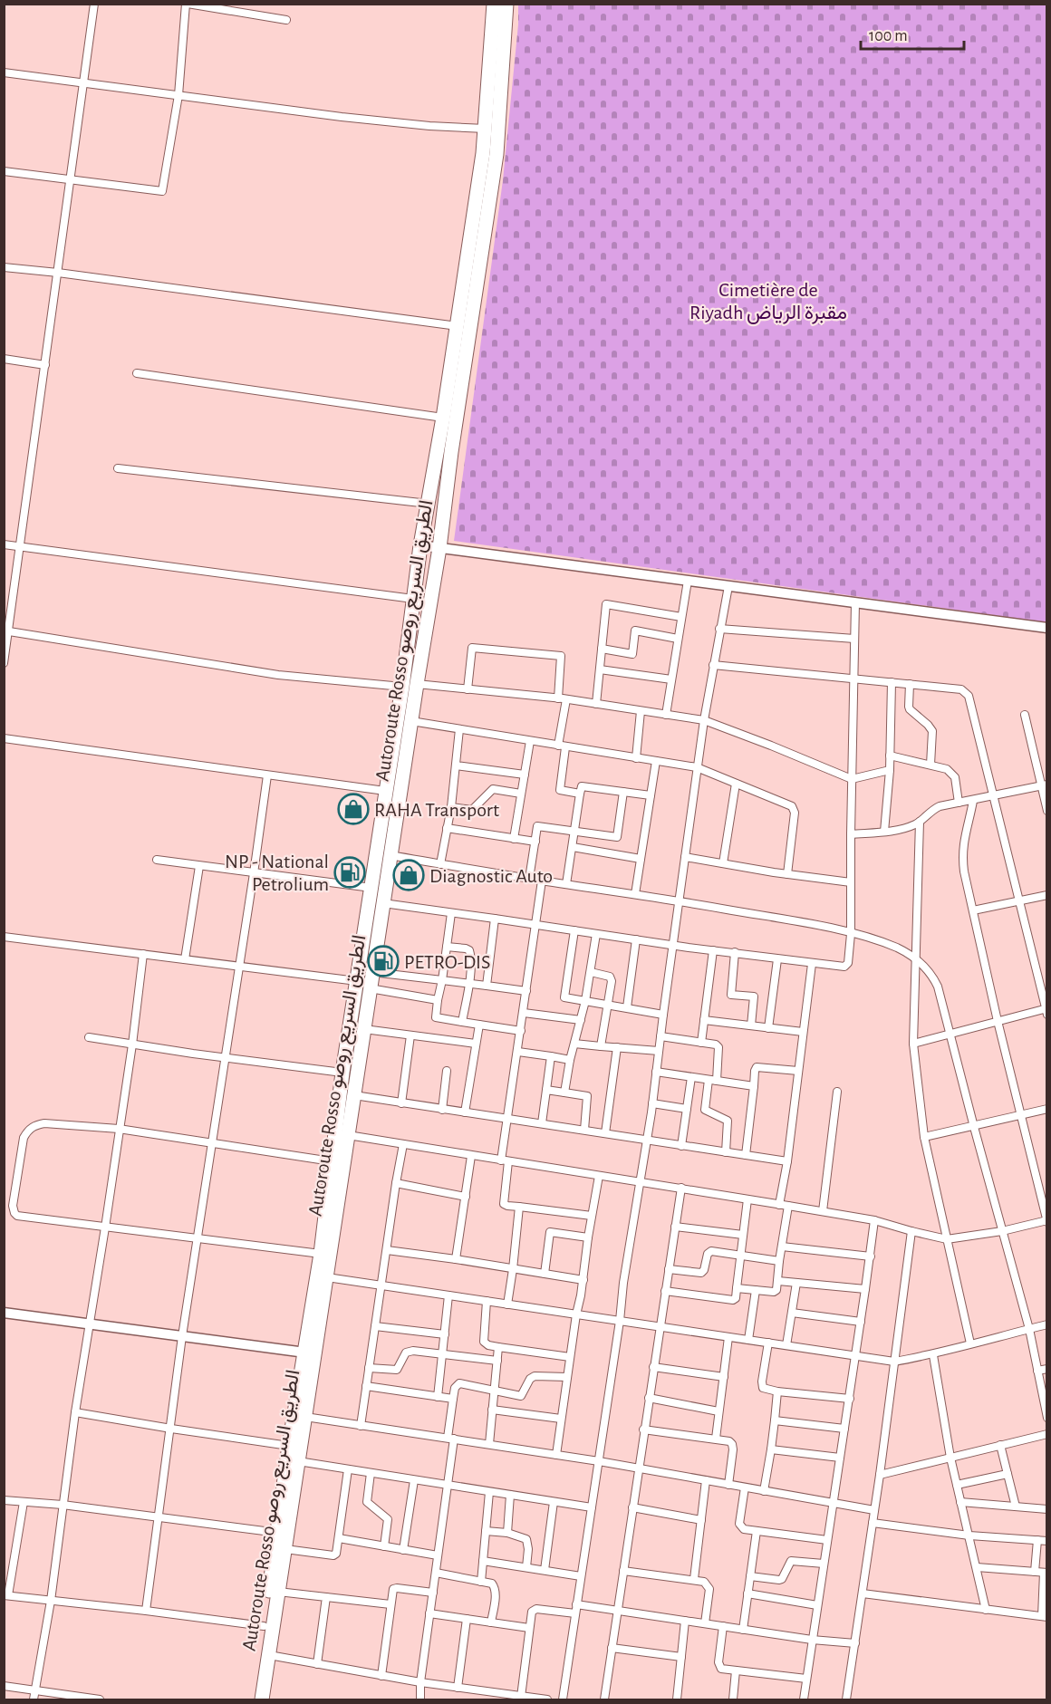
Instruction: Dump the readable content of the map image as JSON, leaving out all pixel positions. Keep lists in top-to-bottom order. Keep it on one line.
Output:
{"streets":{"highway":["Autoroute Rosso الطريق السريع روصو"]},"parks":["Cimetière de Riyadh مقبرة الرياض"],"places":{"shop":["RAHA Transport","Diagnostic Auto"],"fuel station":["NP - National Petrolium","PETRO-DIS"]},"scale_bar":"100 m"}
